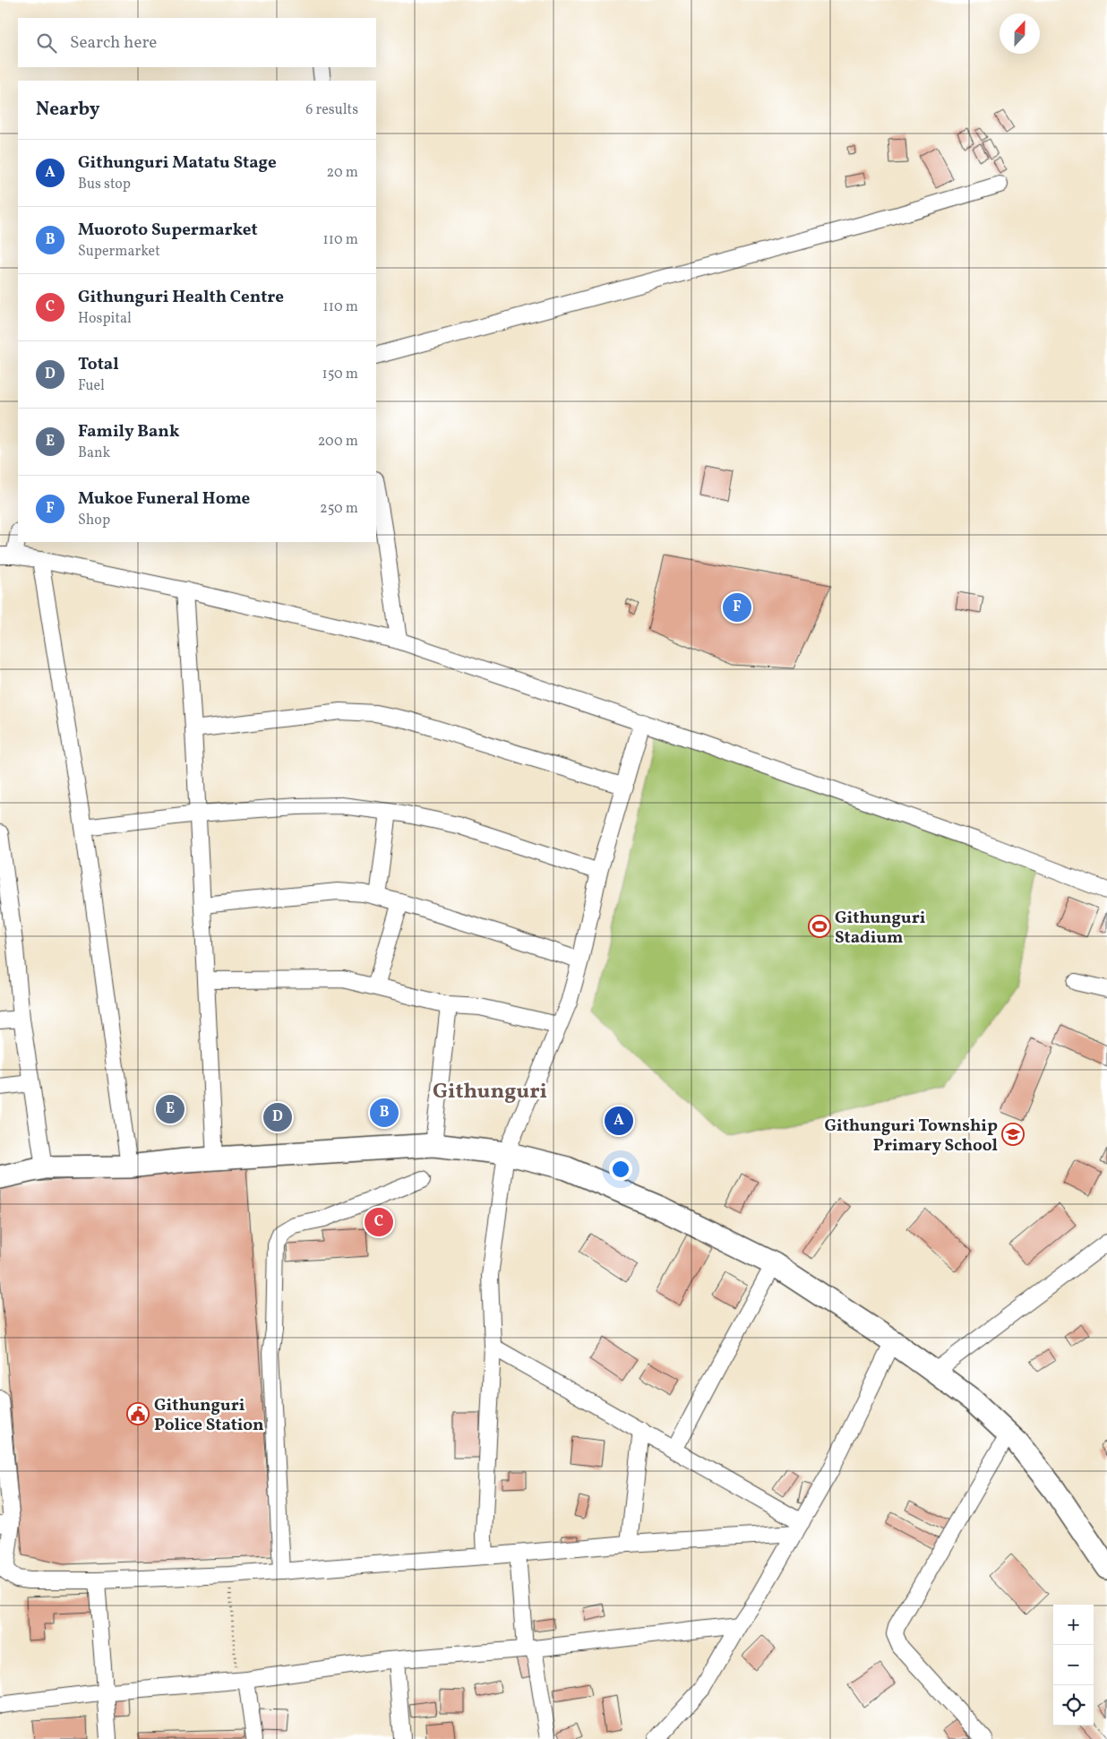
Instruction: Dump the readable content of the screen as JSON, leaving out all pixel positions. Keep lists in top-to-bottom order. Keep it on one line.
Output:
{"districts":["Githunguri"],"places":{"sports":["Githunguri Stadium"],"school or university":["Githunguri Township Primary School"],"public building":["Githunguri Police Station"]},"north":"top","page":{"search":"Search here","heading":["Nearby","6 results"],"list":[{"mark":"A","name":"Githunguri Matatu Stage","note":"Bus stop","value":"20 m"},{"mark":"B","name":"Muoroto Supermarket","note":"Supermarket","value":"110 m"},{"mark":"C","name":"Githunguri Health Centre","note":"Hospital","value":"110 m"},{"mark":"D","name":"Total","note":"Fuel","value":"150 m"},{"mark":"E","name":"Family Bank","note":"Bank","value":"200 m"},{"mark":"F","name":"Mukoe Funeral Home","note":"Shop","value":"250 m"}],"pins":["F","E","B","D","A","C"],"map_buttons":["+","−"]}}
